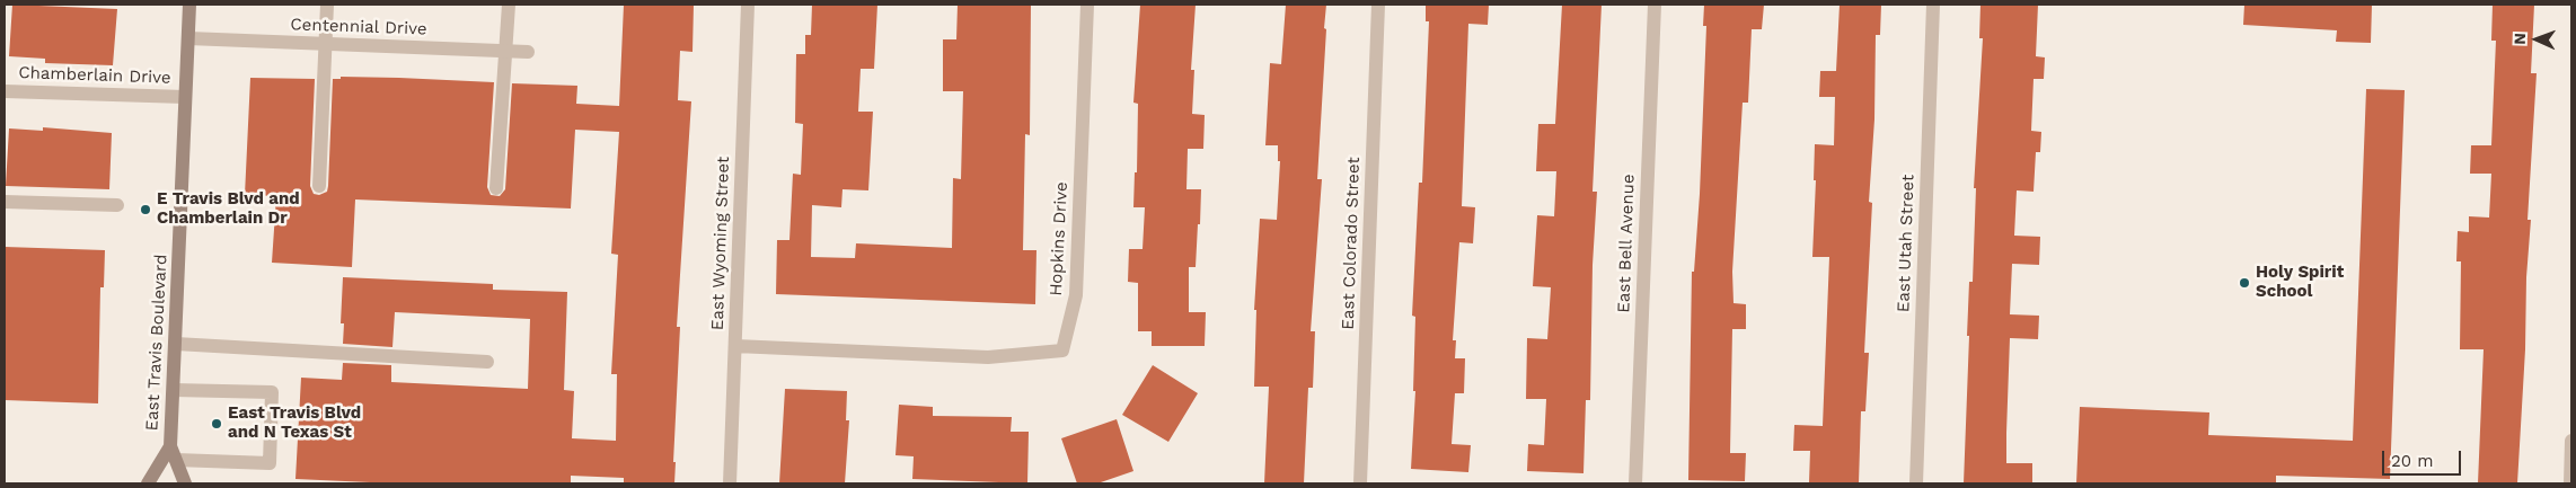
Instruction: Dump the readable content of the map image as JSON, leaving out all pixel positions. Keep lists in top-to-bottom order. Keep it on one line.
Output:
{"streets":{"main road":["East Travis Boulevard"],"street":["Centennial Drive","Chamberlain Drive","Hopkins Drive","East Wyoming Street","East Colorado Street","East Bell Avenue","East Utah Street"]},"crossings":[["Centennial Drive","East Travis Boulevard"],["Chamberlain Drive","East Travis Boulevard"],["Hopkins Drive","East Wyoming Street"]],"places":["E Travis Blvd and Chamberlain Dr","Holy Spirit School","East Travis Blvd and N Texas St"],"scale_bar":"20 m","north":"left"}
